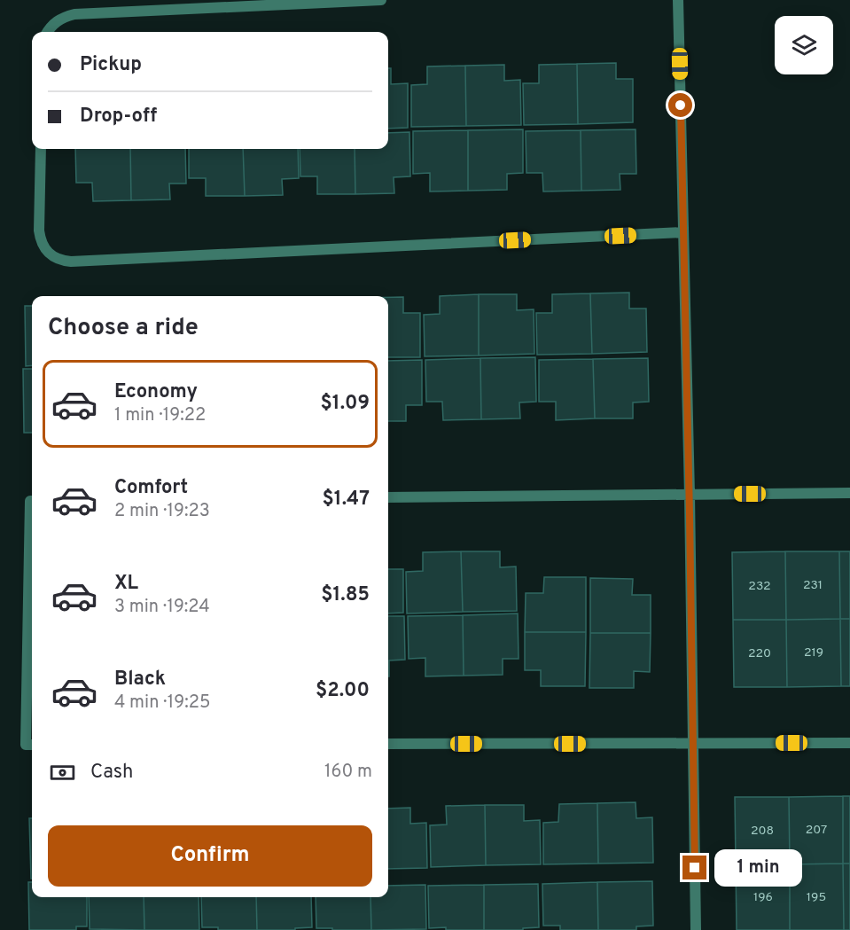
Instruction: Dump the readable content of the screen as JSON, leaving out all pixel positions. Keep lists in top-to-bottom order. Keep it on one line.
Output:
{"house_numbers":["231","232","219","220","207","208","196","195"],"page":{"banner":["Pickup","Drop-off"],"heading":"Choose a ride","list":[{"name":"Economy","note":"1 min · 19:22","value":"$1.09"},{"name":"Comfort","note":"2 min · 19:23","value":"$1.47"},{"name":"XL","note":"3 min · 19:24","value":"$1.85"},{"name":"Black","note":"4 min · 19:25","value":"$2.00"}],"pay":["Cash","160 m"],"buttons":"Confirm","bubble":"1 min"}}
